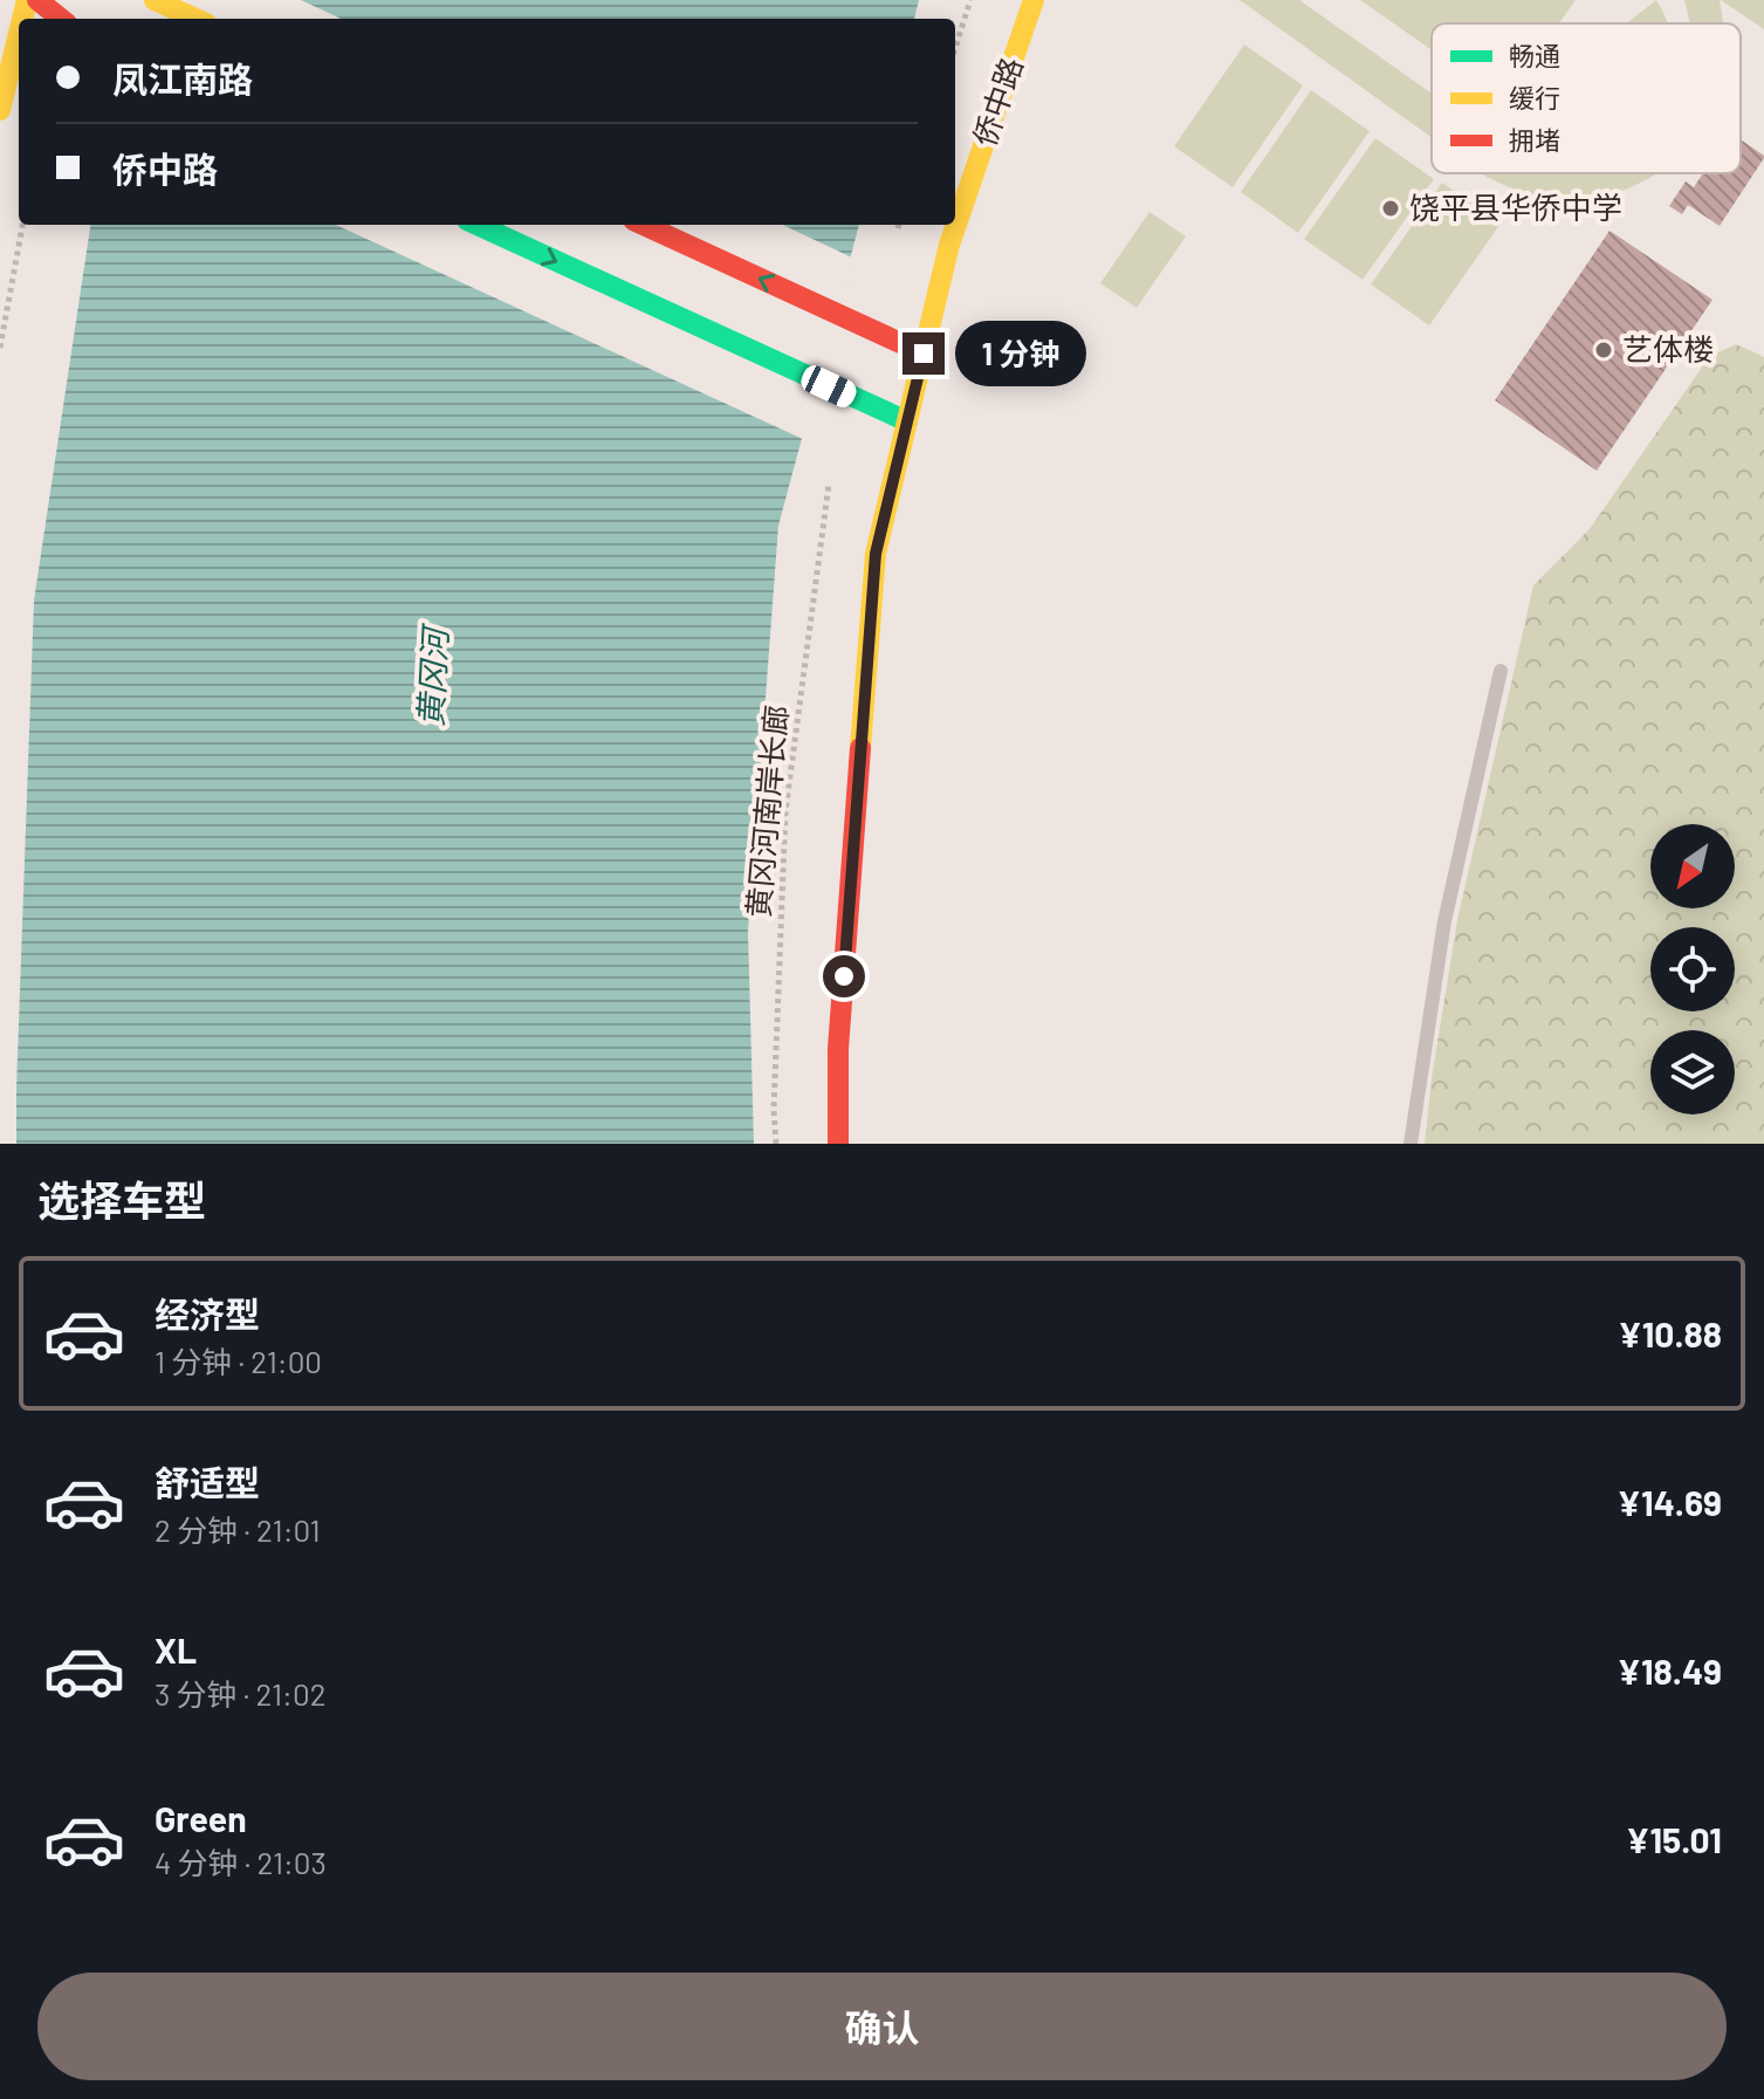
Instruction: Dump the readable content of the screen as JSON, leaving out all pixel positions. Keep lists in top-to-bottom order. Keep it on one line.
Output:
{"streets":{"main road":["侨中路"],"path":["黄冈河南岸长廊"]},"water":["黄冈河"],"places":["饶平县华侨中学","艺体楼"],"legend":["畅通","缓行","拥堵"],"north":"bottom left","page":{"banner":["凤江南路","侨中路"],"bubble":"1 分钟","heading":"选择车型","list":[{"name":"经济型","note":"1 分钟 · 21:00","value":"¥10.88"},{"name":"舒适型","note":"2 分钟 · 21:01","value":"¥14.69"},{"name":"XL","note":"3 分钟 · 21:02","value":"¥18.49"},{"name":"Green","note":"4 分钟 · 21:03","value":"¥15.01"}],"buttons":"确认"}}
